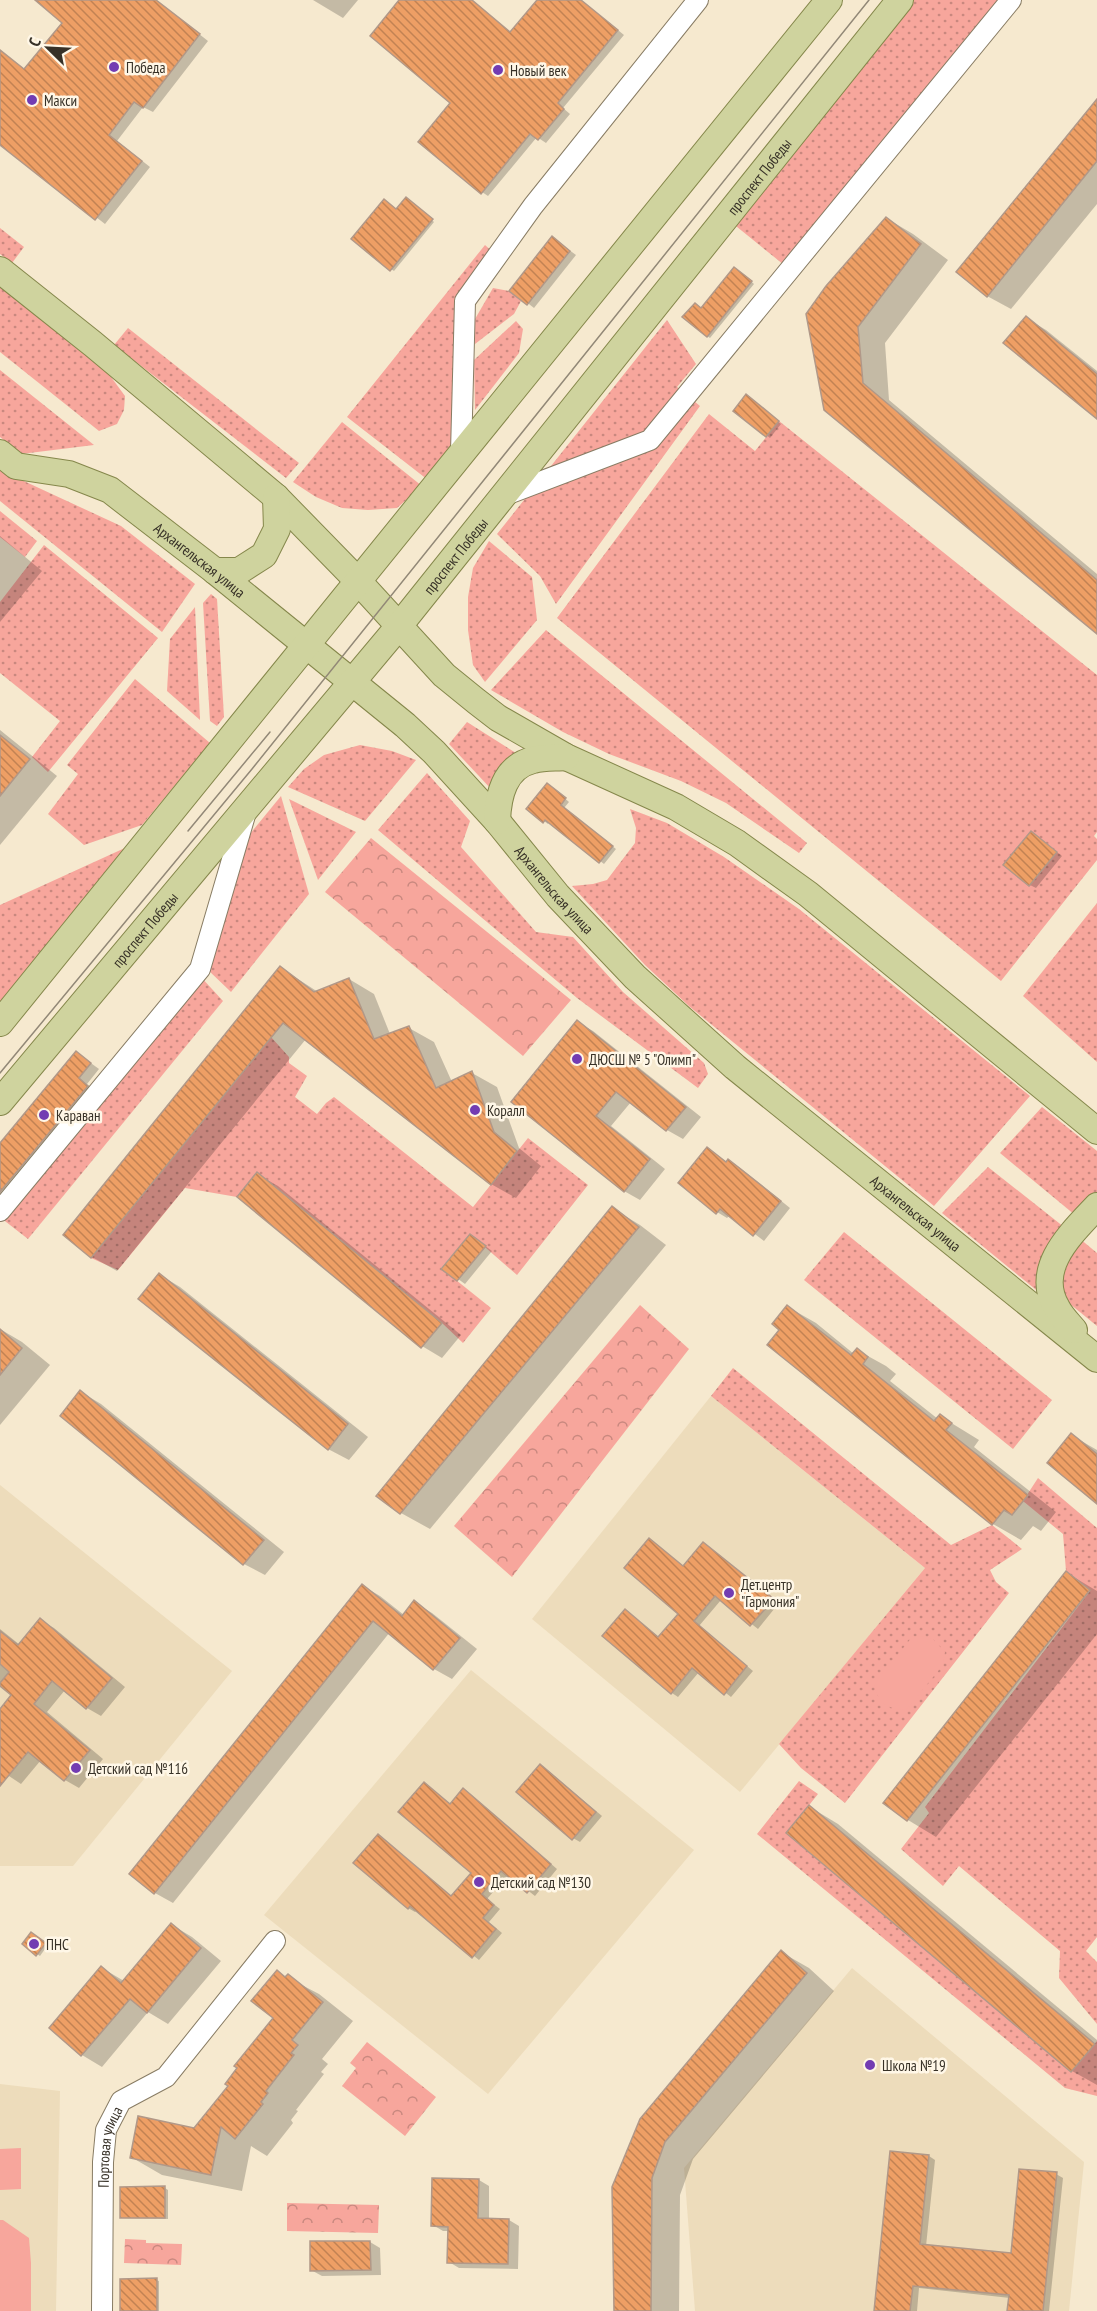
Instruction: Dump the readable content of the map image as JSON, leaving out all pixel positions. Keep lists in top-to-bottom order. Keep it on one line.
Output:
{"streets":{"main road":["проспект Победы","Архангельская улица"],"street":["Портовая улица"]},"crossings":[["проспект Победы","Архангельская улица"]],"places":["Победа","Новый век","Макси","ДЮСШ № 5 \"Олимп\"","Коралл","Караван","Дет.центр \"Гармония\"","Детский сад №116","Детский сад №130","ПНС","Школа №19"],"north":"top left"}
